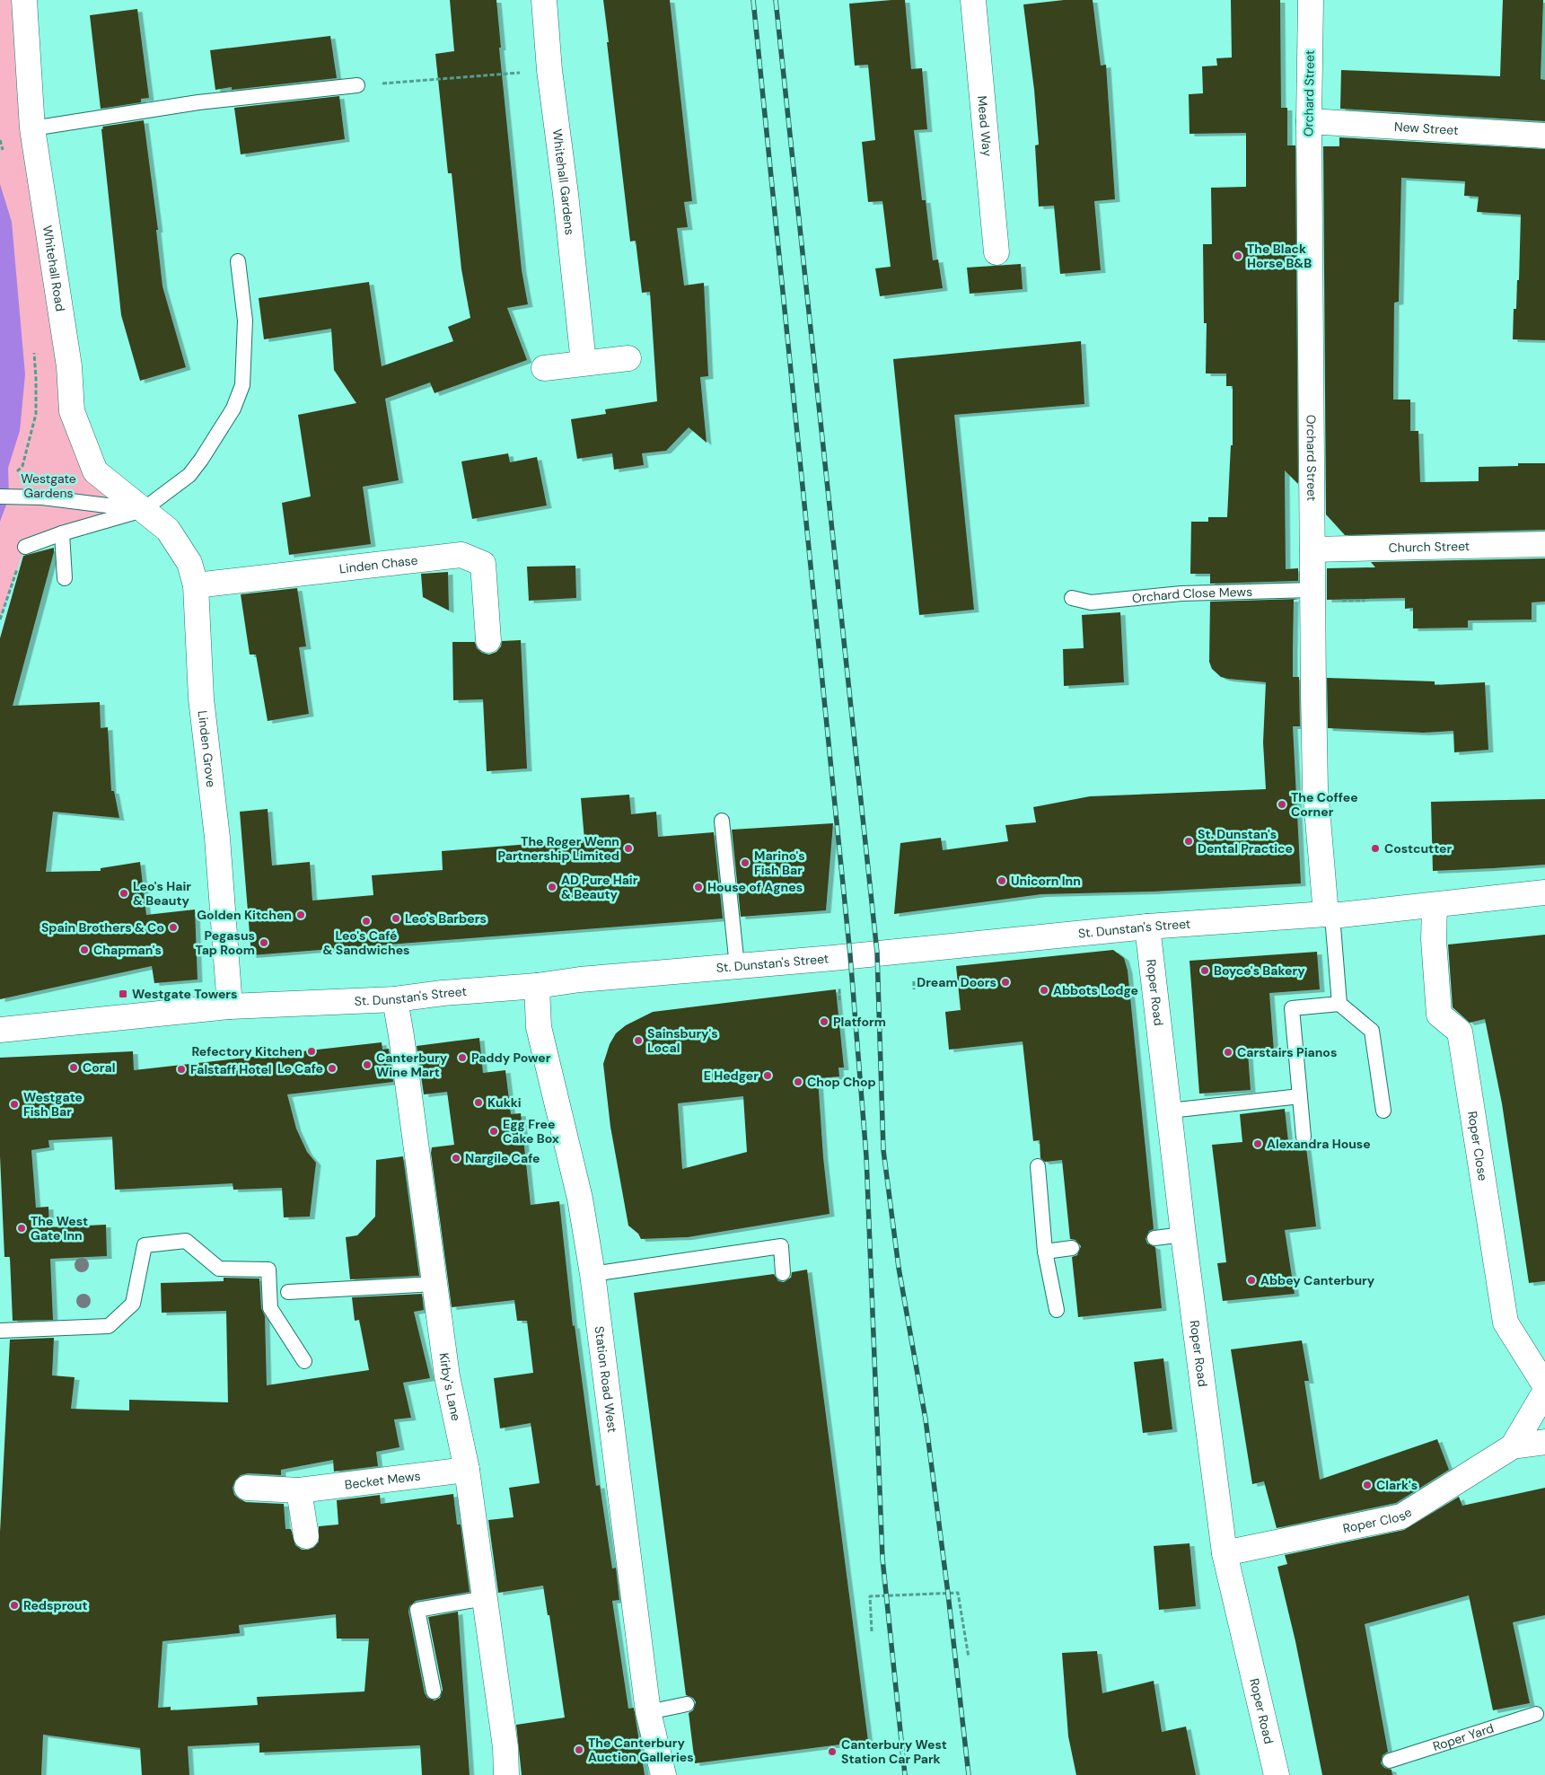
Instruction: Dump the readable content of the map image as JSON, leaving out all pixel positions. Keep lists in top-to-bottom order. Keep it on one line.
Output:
{"streets":{"street":["Orchard Street","Mead Way","New Street","Whitehall Gardens","Whitehall Road","Church Street","Linden Chase","Linden Grove","St. Dunstan's Street","Roper Road","Roper Close","Station Road West","Kirby's Lane","Becket Mews"],"lane":["Orchard Close Mews","Roper Yard"]},"crossings":[["Orchard Street","New Street"],["Orchard Street","Church Street"],["Orchard Street","Orchard Close Mews"],["Orchard Street","St. Dunstan's Street"],["Whitehall Road","Linden Grove"],["Linden Chase","Linden Grove"],["Linden Grove","St. Dunstan's Street"],["St. Dunstan's Street","Roper Road"],["St. Dunstan's Street","Roper Close"],["St. Dunstan's Street","Station Road West"],["St. Dunstan's Street","Kirby's Lane"],["Roper Road","Roper Close"],["Kirby's Lane","Becket Mews"]],"parks":["Westgate Gardens"],"places":{"other":["The Black Horse B&B","The Coffee Corner","St. Dunstan's Dental Practice","The Roger Wenn Partnership Limited","Costcutter","Marino's Fish Bar","Unicorn Inn","AD Pure Hair & Beauty","House of Agnes","Leo's Hair & Beauty","Golden Kitchen","Leo's Barbers","Leo's Café & Sandwiches","Spain Brothers & Co","Pegasus Tap Room","Chapman's","Boyce's Bakery","Dream Doors","Abbots Lodge","Platform","Sainsbury's Local","Refectory Kitchen","Carstairs Pianos","Paddy Power","Canterbury Wine Mart","Coral","Le Cafe","Falstaff Hotel","E Hedger","Chop Chop","Kukki","Westgate Fish Bar","Egg Free Cake Box","Alexandra House","Nargile Cafe","The West Gate Inn","Abbey Canterbury","Clark's","Redsprout","The Canterbury Auction Galleries","Canterbury West Station Car Park"],"transit":["Westgate Towers"]}}
